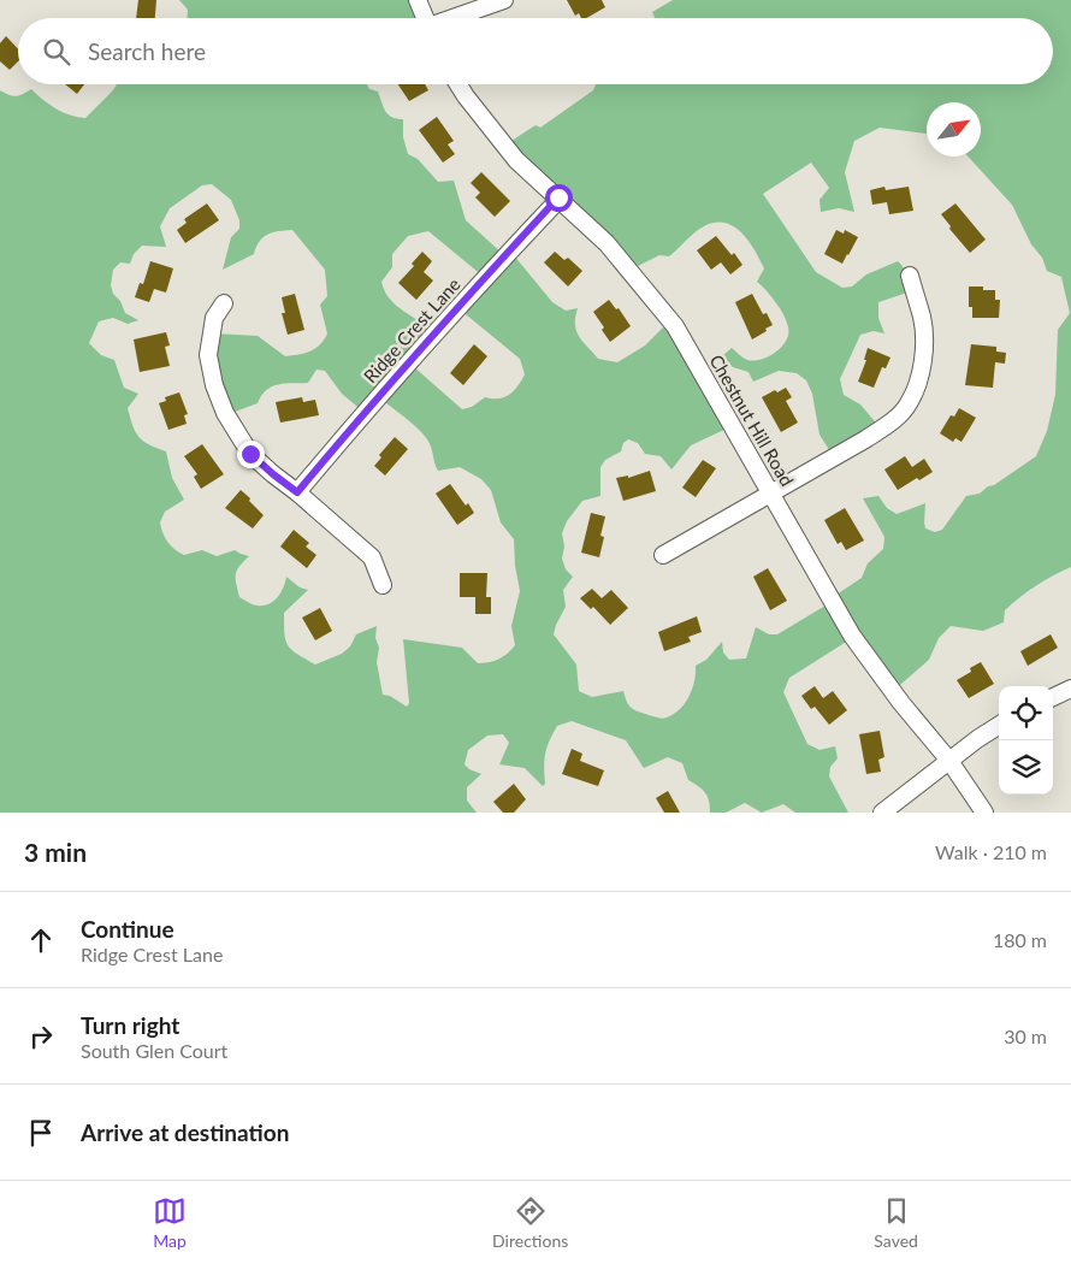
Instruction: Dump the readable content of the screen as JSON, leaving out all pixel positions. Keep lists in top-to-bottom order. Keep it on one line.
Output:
{"streets":{"street":["Ridge Crest Lane","Chestnut Hill Road"]},"crossings":[["Ridge Crest Lane","Chestnut Hill Road"]],"north":"top right","page":{"search":"Search here","heading":["3 min","Walk · 210 m"],"list":[["Continue","Ridge Crest Lane","180 m"],["Turn right","South Glen Court","30 m"],"Arrive at destination"],"nav":["Map","Directions","Saved"]}}
